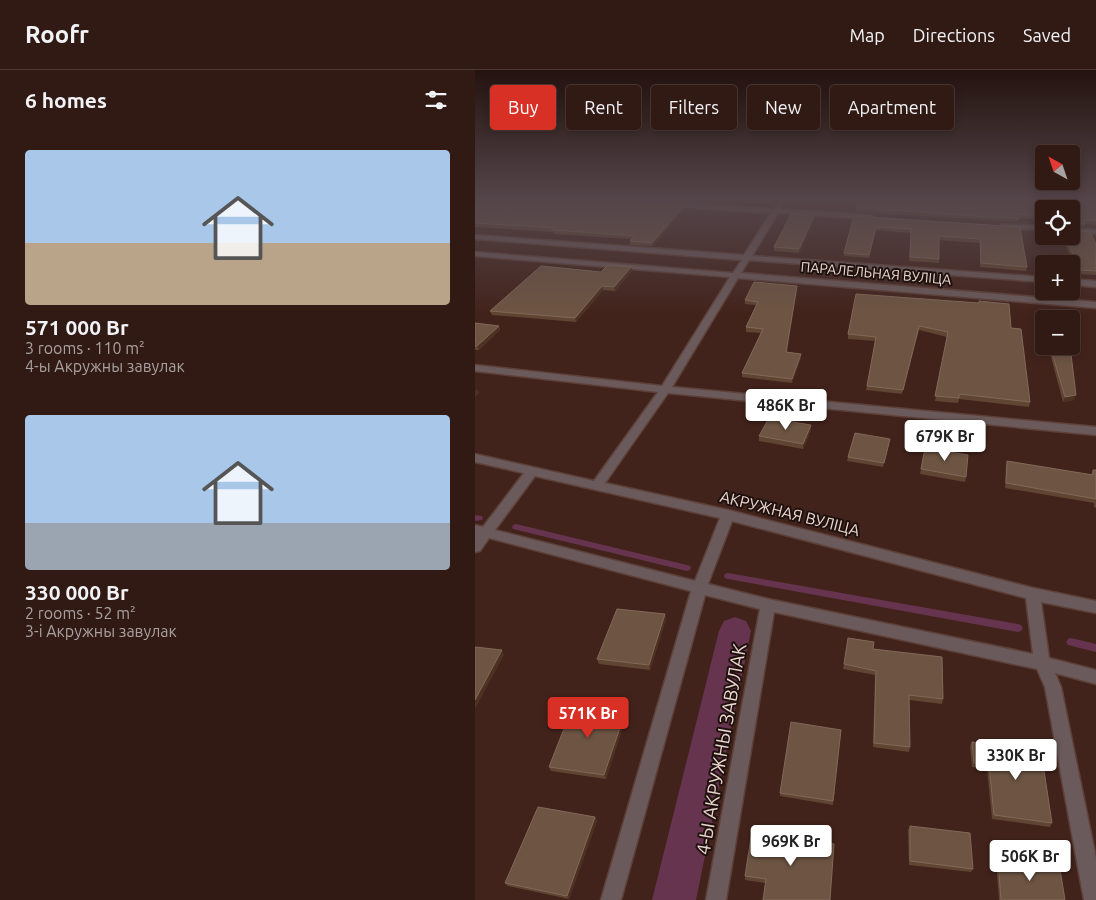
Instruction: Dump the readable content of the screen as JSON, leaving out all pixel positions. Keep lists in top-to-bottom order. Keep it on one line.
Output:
{"streets":{"street":["ПАРАЛЕЛЬНАЯ ВУЛІЦА","АКРУЖНАЯ ВУЛІЦА","4-Ы АКРУЖНЫ ЗАВУЛАК"]},"north":"top left","page":{"header":"Roofr","nav":["Map","Directions","Saved"],"heading":"6 homes","chip":["Buy","Rent","Filters","New","Apartment"],"list":[{"name":"571 000 Br","note":"3 rooms · 110 m² · 4-ы Акружны завулак"},{"name":"330 000 Br","note":"2 rooms · 52 m² · 3-і Акружны завулак"}],"map_buttons":["+","−"],"price":["486K Br","679K Br","571K Br","330K Br","969K Br","506K Br"]}}
